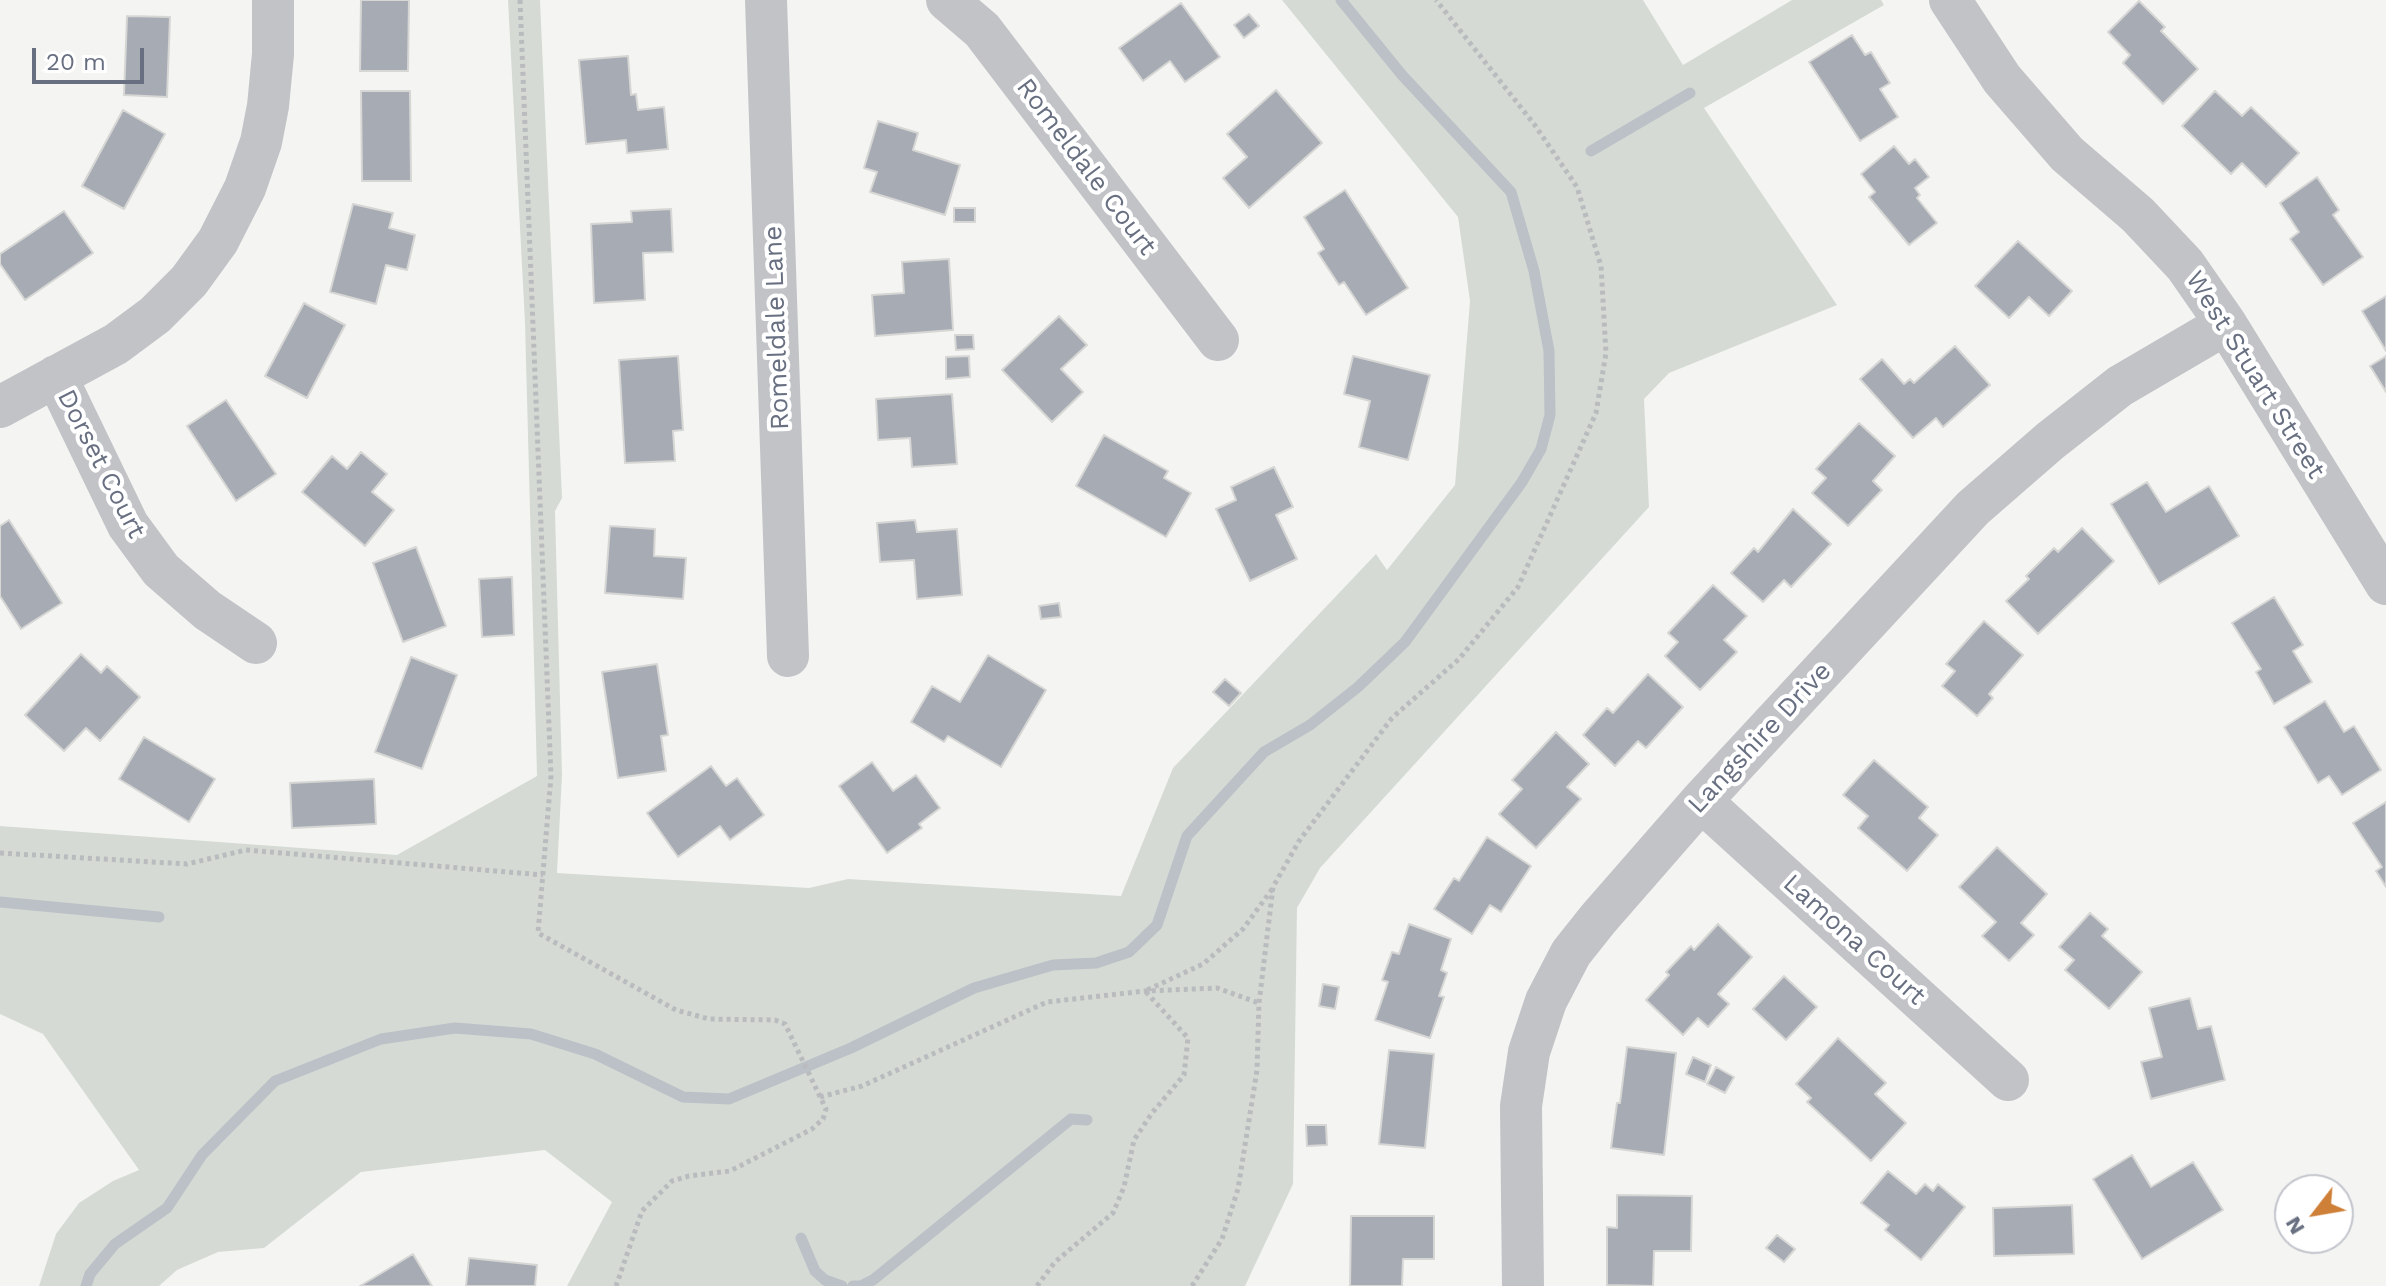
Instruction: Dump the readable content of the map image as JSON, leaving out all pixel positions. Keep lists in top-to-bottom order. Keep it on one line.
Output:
{"streets":{"street":["Romeldale Court","Romeldale Lane","West Stuart Street","Dorset Court","Langshire Drive","Lamona Court"]},"crossings":[["West Stuart Street","Langshire Drive"],["Langshire Drive","Lamona Court"]],"scale_bar":"20 m","north":"bottom left"}
